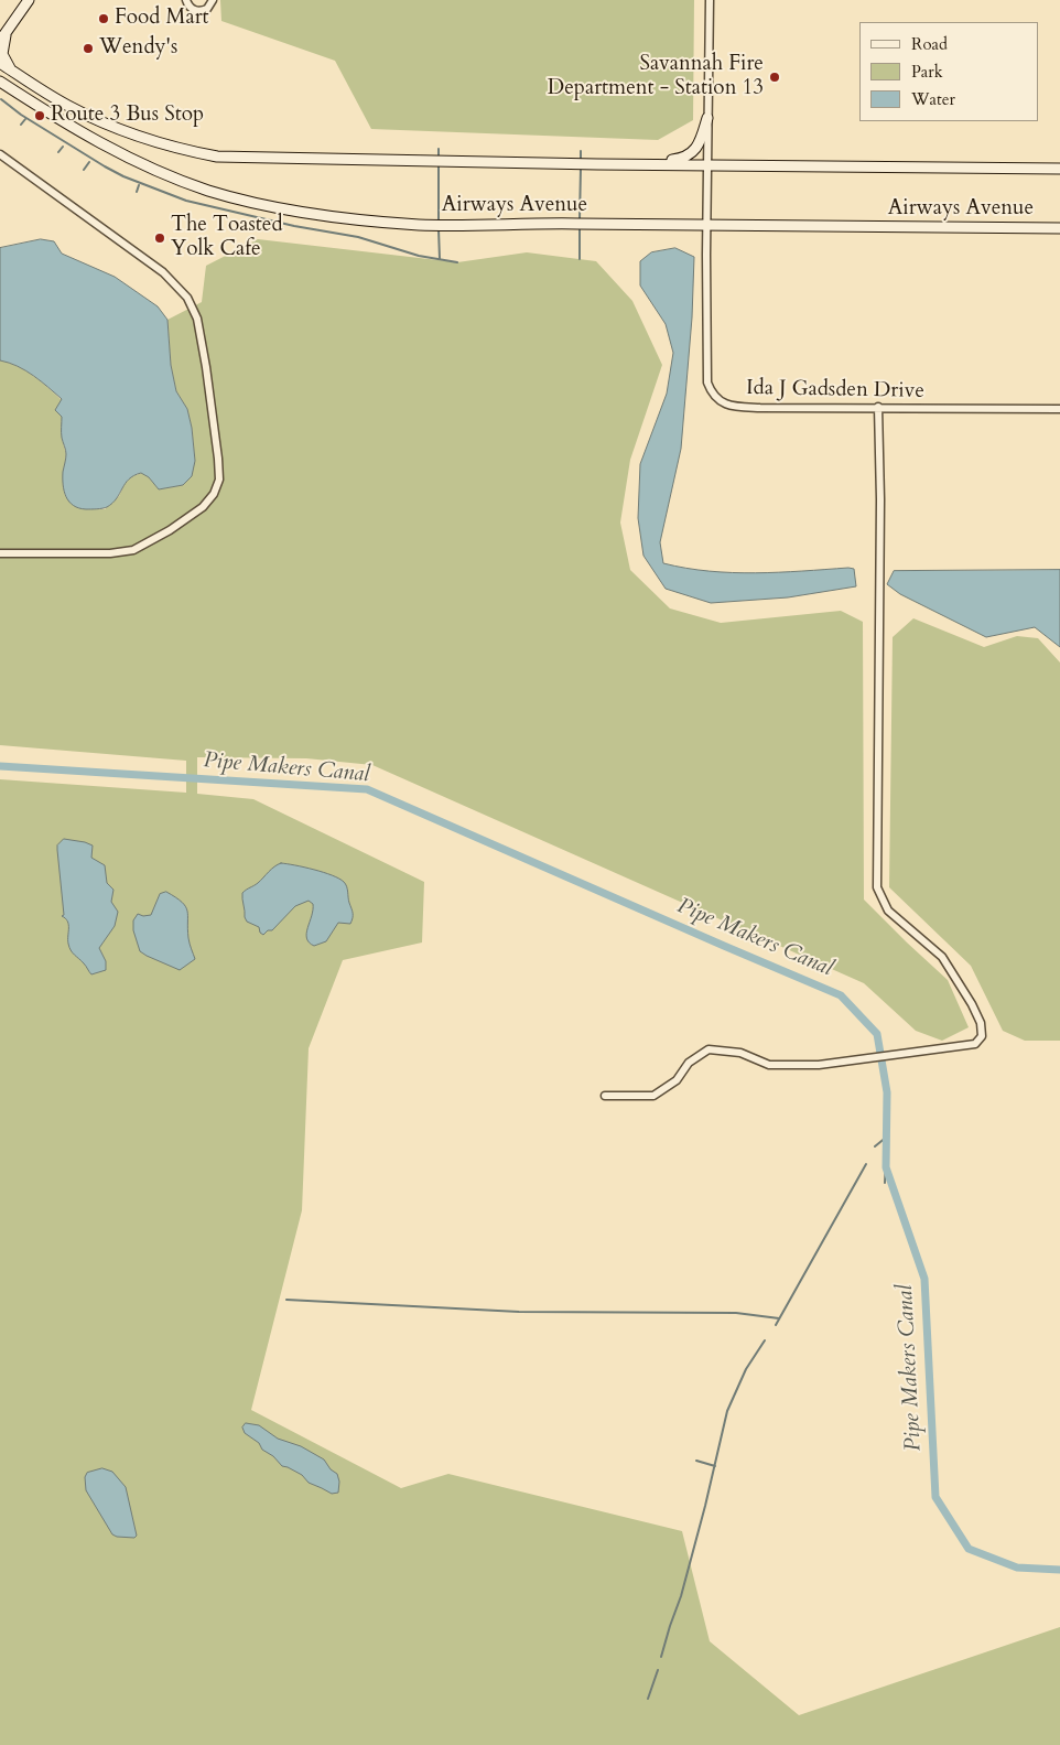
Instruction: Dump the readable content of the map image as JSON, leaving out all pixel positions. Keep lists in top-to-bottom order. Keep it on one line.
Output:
{"streets":{"main road":["Airways Avenue"],"street":["Ida J Gadsden Drive"]},"crossings":[["Airways Avenue","Ida J Gadsden Drive"]],"water":["Pipe Makers Canal"],"places":["Food Mart","Wendy's","Savannah Fire Department - Station 13","Route 3 Bus Stop","The Toasted Yolk Cafe"],"legend":["Road","Park","Water"]}
